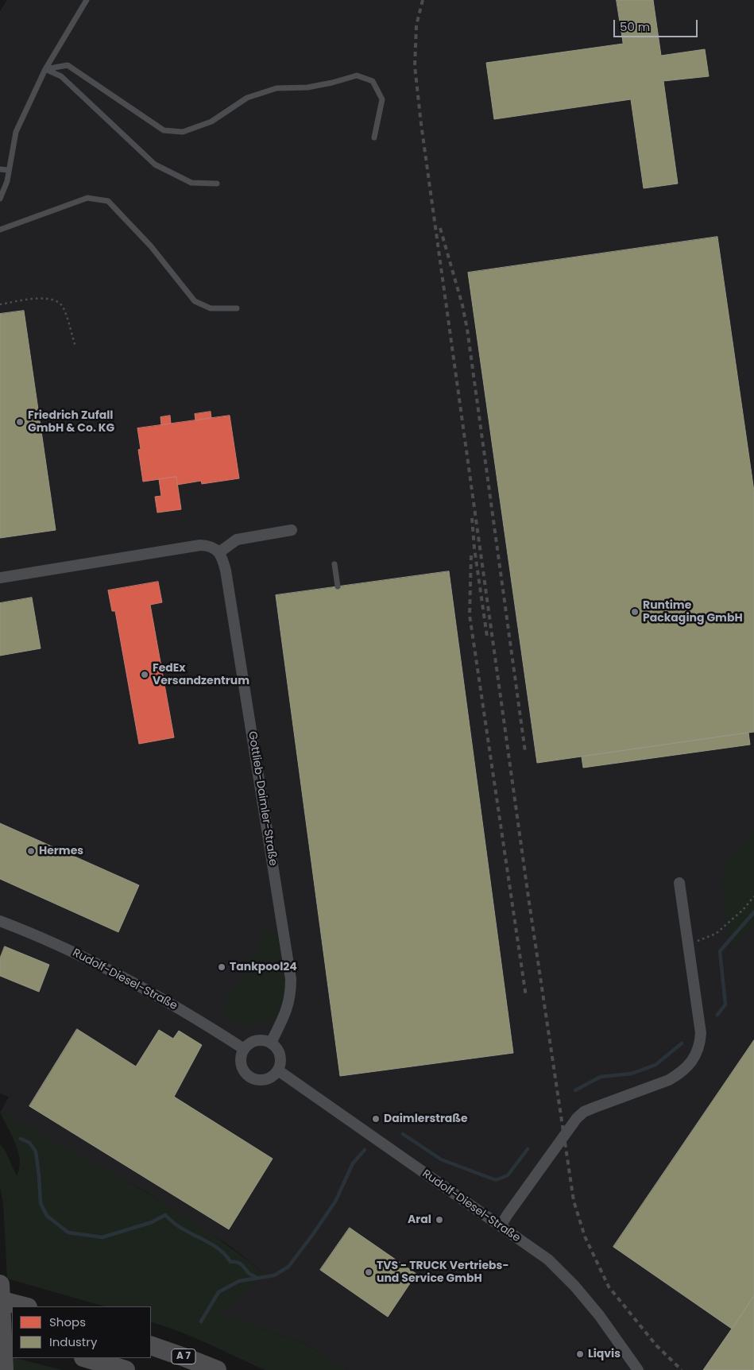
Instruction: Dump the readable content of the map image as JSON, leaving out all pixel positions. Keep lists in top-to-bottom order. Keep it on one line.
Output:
{"streets":{"highway":["A 7"],"street":["Gottlieb-Daimler-Straße","Rudolf-Diesel-Straße"]},"crossings":[["Gottlieb-Daimler-Straße","Rudolf-Diesel-Straße"]],"places":["Friedrich Zufall GmbH & Co. KG","Runtime Packaging GmbH","FedEx Versandzentrum","Hermes","Tankpool24","Daimlerstraße","Aral","TVS - TRUCK Vertriebs- und Service GmbH","Liqvis"],"legend":["Shops","Industry"],"scale_bar":"50 m"}
